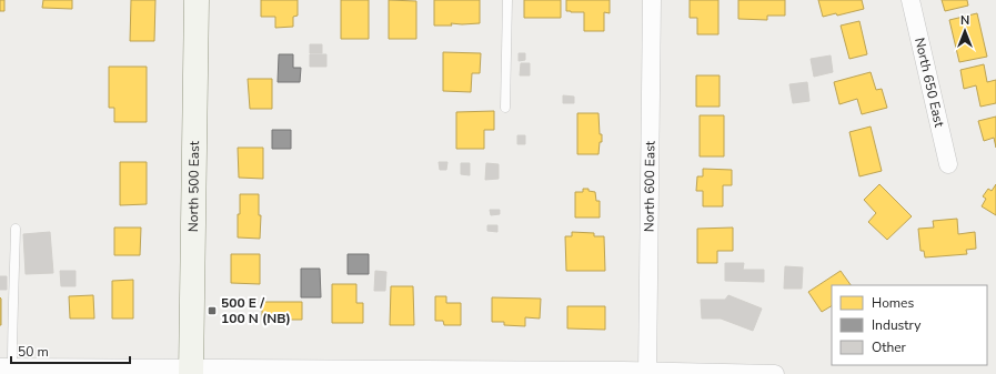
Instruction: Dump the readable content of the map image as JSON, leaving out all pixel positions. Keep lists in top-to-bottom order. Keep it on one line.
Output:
{"streets":{"street":["North 650 East","North 500 East","North 600 East"]},"places":{"transit":["500 E / 100 N (NB)"]},"legend":["Homes","Industry","Other"],"scale_bar":"50 m","north":"top"}
